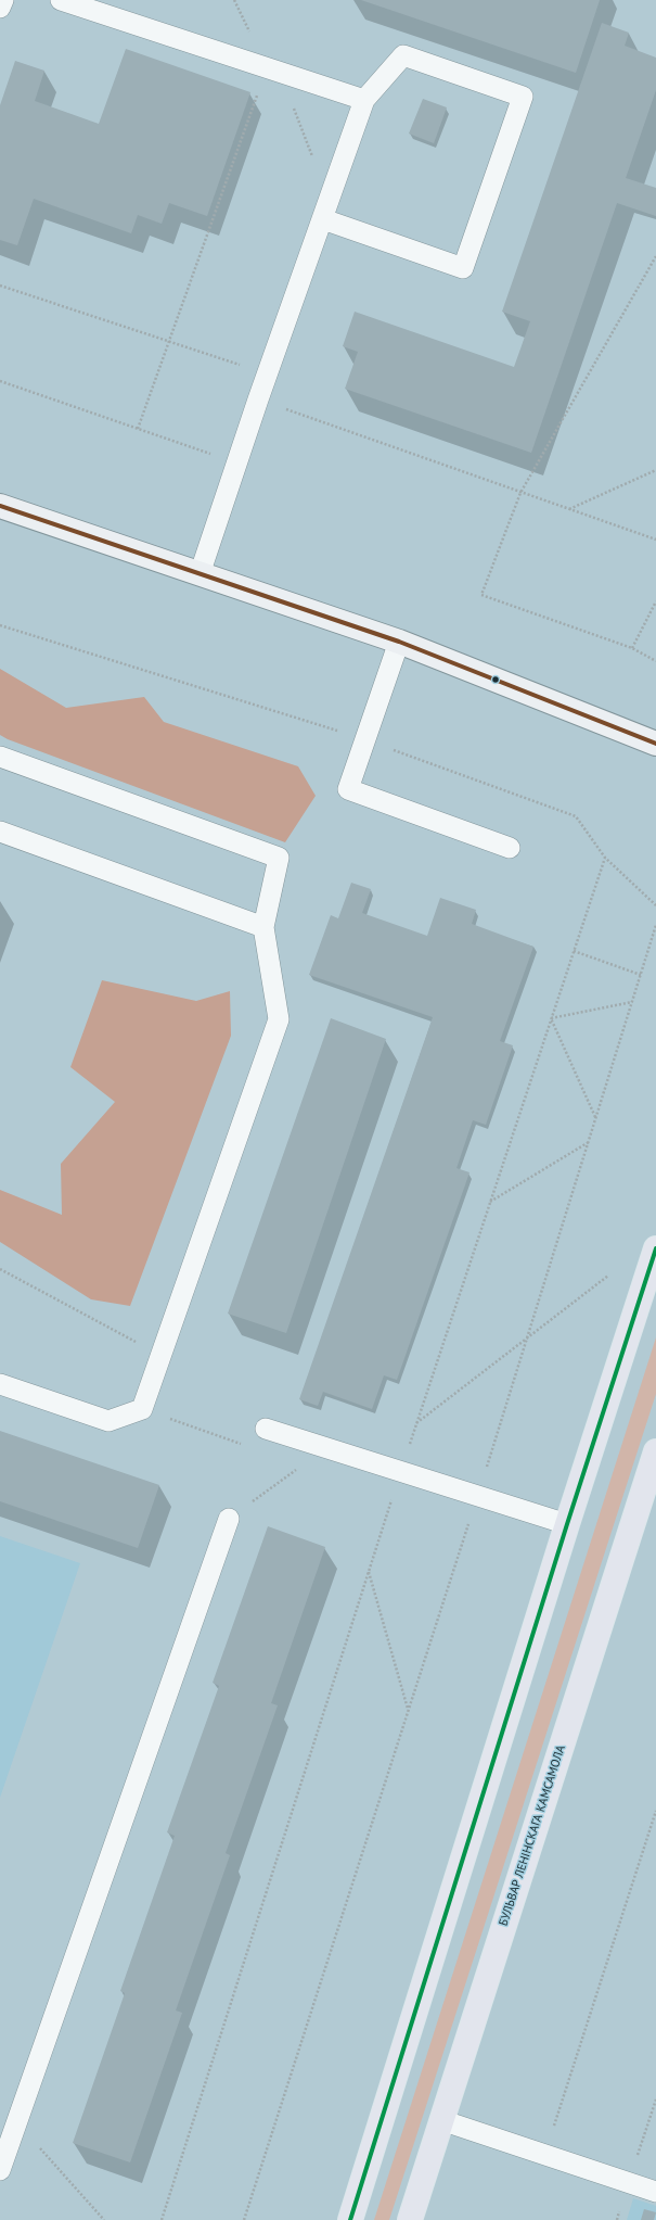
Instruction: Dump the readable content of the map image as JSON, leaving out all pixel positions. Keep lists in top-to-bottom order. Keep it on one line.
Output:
{"streets":{"main road":["БУЛЬВАР ЛЕНІНСКАГА КАМСАМОЛА"]}}
